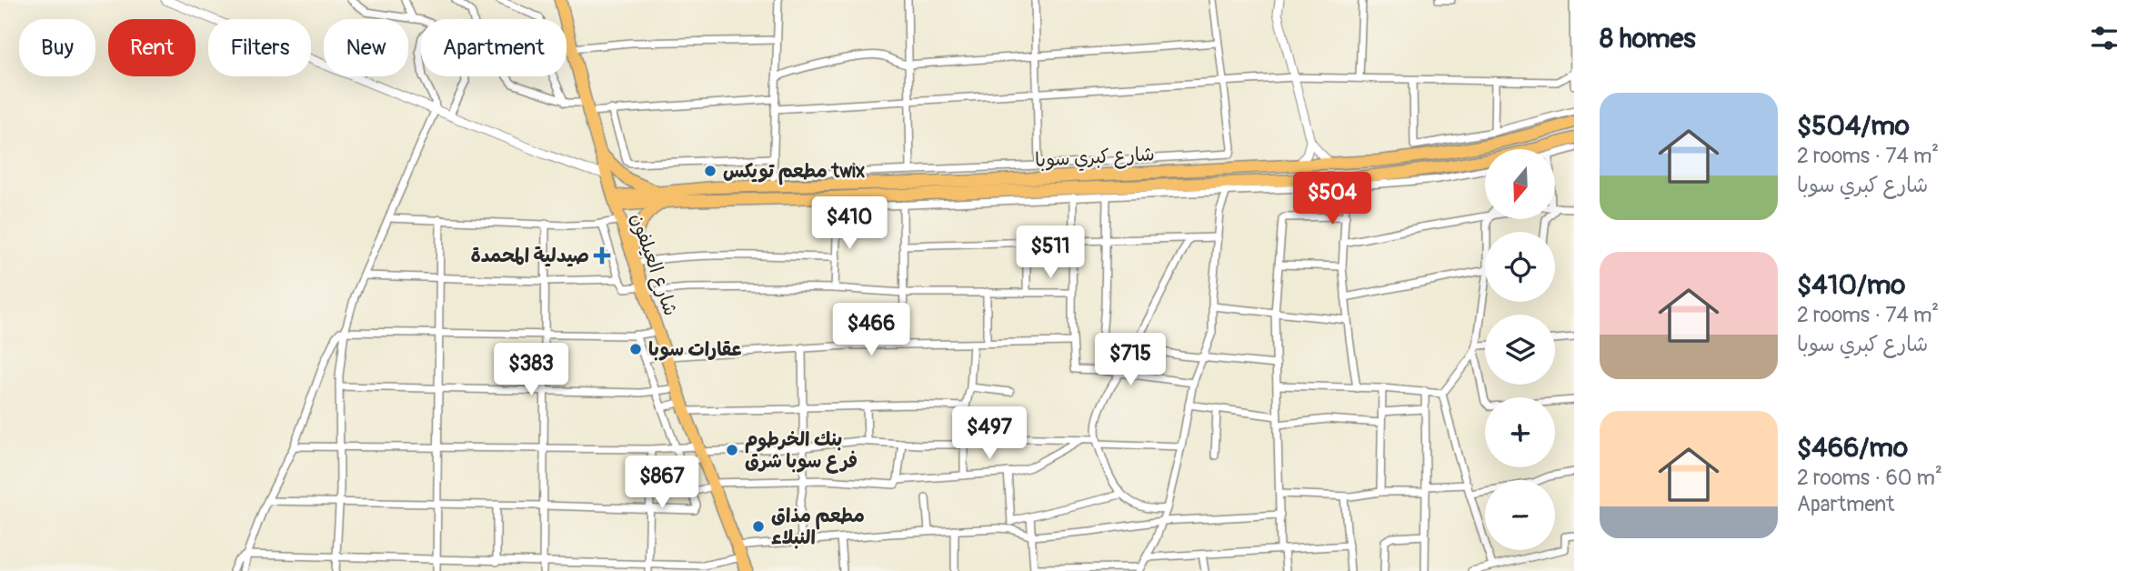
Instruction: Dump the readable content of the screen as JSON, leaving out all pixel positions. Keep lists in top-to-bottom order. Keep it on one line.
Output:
{"streets":{"highway":["شارع كبري سوبا","شارع العيلفون"]},"crossings":[["شارع كبري سوبا","شارع العيلفون"]],"places":{"other":["مطعم تويكس twix","عقارات سوبا","بنك الخرطوم فرع سوبا شرق","مطعم مذاق النبلاء"],"health":["صيدلية المحمدة"]},"north":"bottom","page":{"heading":"8 homes","chip":["Buy","Rent","Filters","New","Apartment"],"list":[{"name":"$504/mo","note":"2 rooms · 74 m² · شارع كبري سوبا"},{"name":"$410/mo","note":"2 rooms · 74 m² · شارع كبري سوبا"},{"name":"$466/mo","note":"2 rooms · 60 m² · Apartment"}],"map_buttons":["+","−"],"price":["$504","$410","$511","$466","$715","$383","$497","$867"]}}
